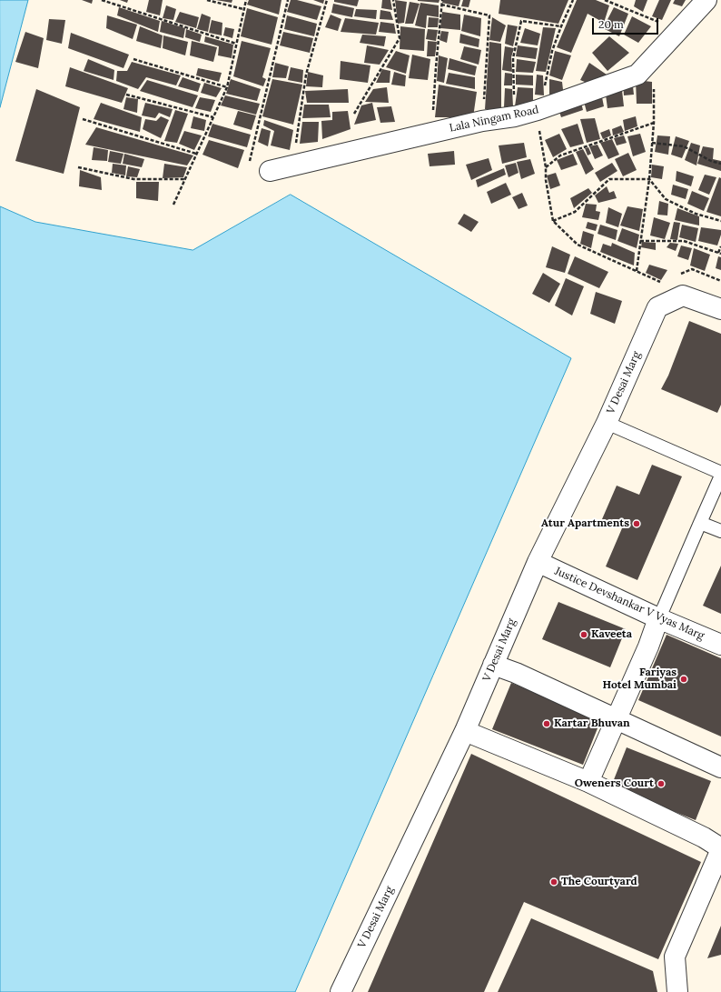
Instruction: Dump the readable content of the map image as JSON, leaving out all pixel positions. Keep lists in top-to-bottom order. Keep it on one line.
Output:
{"streets":{"street":["Lala Ningam Road","V Desai Marg","Justice Devshankar V Vyas Marg"]},"crossings":[["V Desai Marg","Justice Devshankar V Vyas Marg"]],"places":["Atur Apartments","Kaveeta","Fariyas Hotel Mumbai","Kartar Bhuvan","Oweners Court","The Courtyard"],"scale_bar":"20 m"}
